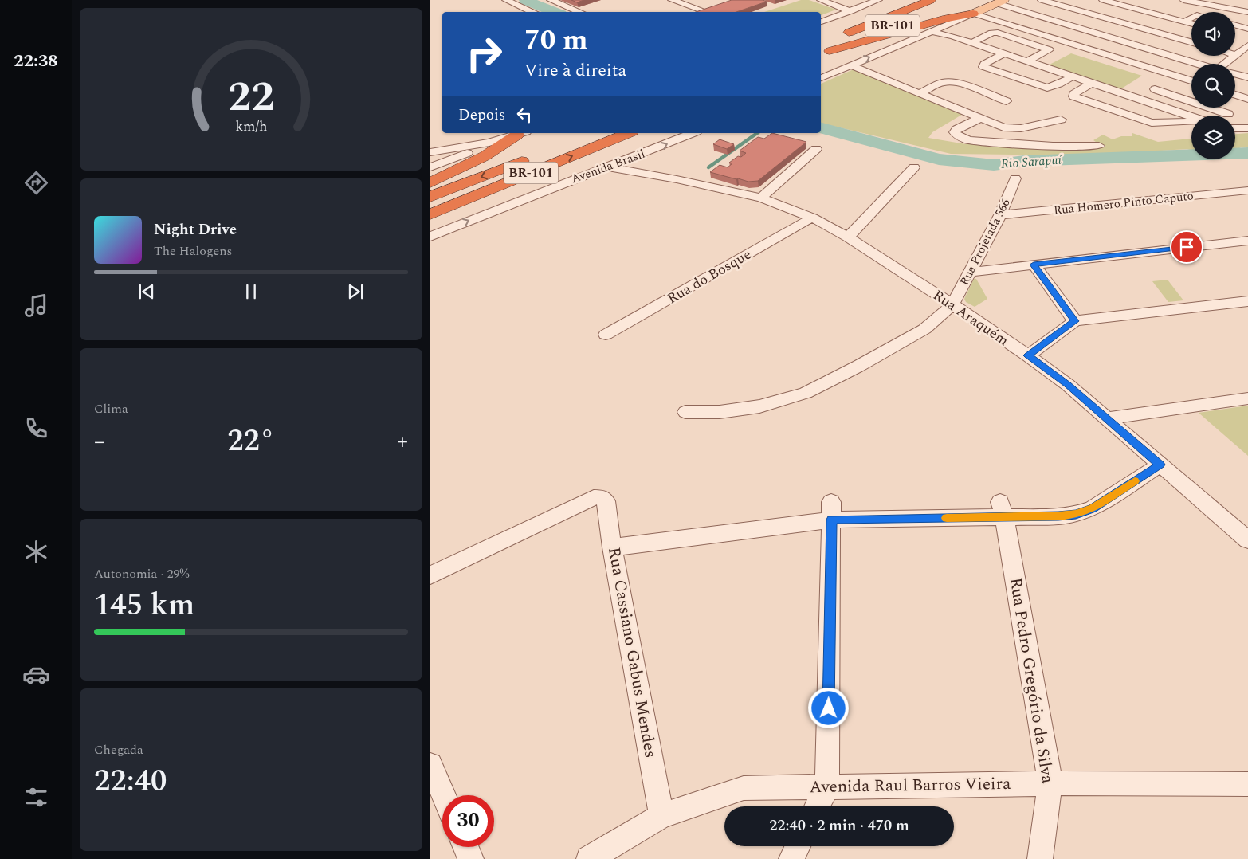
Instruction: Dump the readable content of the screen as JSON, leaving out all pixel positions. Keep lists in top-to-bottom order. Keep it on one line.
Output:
{"streets":{"highway":["BR-101","Avenida Brasil"],"street":["Rua Homero Pinto Caputo","Rua Projetada 566","Rua do Bosque","Rua Araquém","Rua Cassiano Gabus Mendes","Rua Pedro Gregório da Silva","Avenida Raul Barros Vieira"]},"crossings":[["Avenida Brasil","Rua Araquém"],["Rua Homero Pinto Caputo","Rua Projetada 566"],["Rua Projetada 566","Rua Araquém"],["Rua do Bosque","Rua Araquém"],["Rua Cassiano Gabus Mendes","Avenida Raul Barros Vieira"],["Rua Pedro Gregório da Silva","Avenida Raul Barros Vieira"]],"water":["Rio Sarapuí"],"page":{"tabs":"22:38","turn":["70 m","Vire à direita"],"then":"Depois","song":["Night Drive","The Halogens"],"tile":["Clima",["Autonomia · 29%","145 km"],["Chegada","22:40"]],"heat":["−","22°","+"],"limit":"30","trip":"22:40 · 2 min · 470 m","gauge":["22","km/h"]}}
